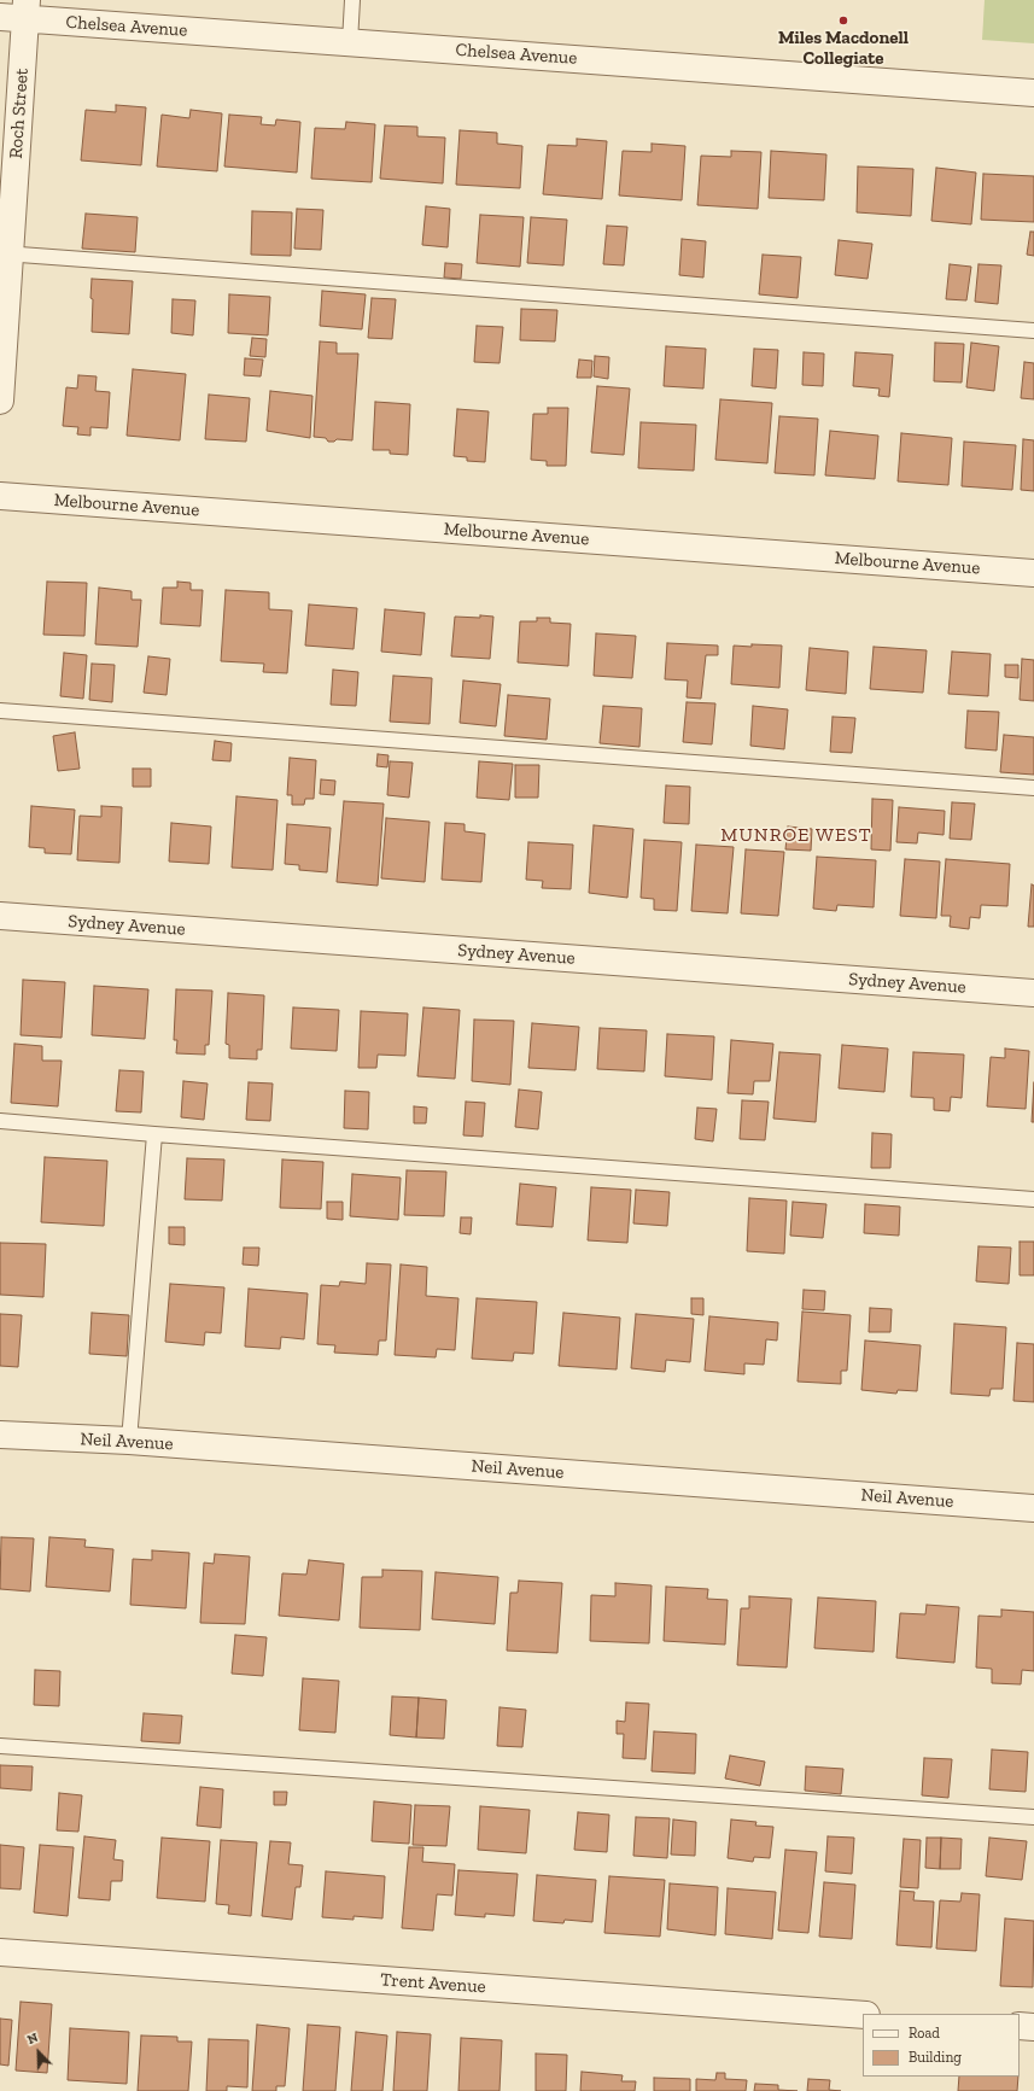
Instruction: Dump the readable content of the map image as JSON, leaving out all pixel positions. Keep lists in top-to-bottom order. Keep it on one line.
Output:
{"streets":{"street":["Chelsea Avenue","Roch Street","Melbourne Avenue","Sydney Avenue","Neil Avenue","Trent Avenue"]},"crossings":[["Chelsea Avenue","Roch Street"]],"districts":["MUNROE WEST"],"places":["Miles Macdonell Collegiate"],"legend":["Road","Building"],"north":"top left"}
